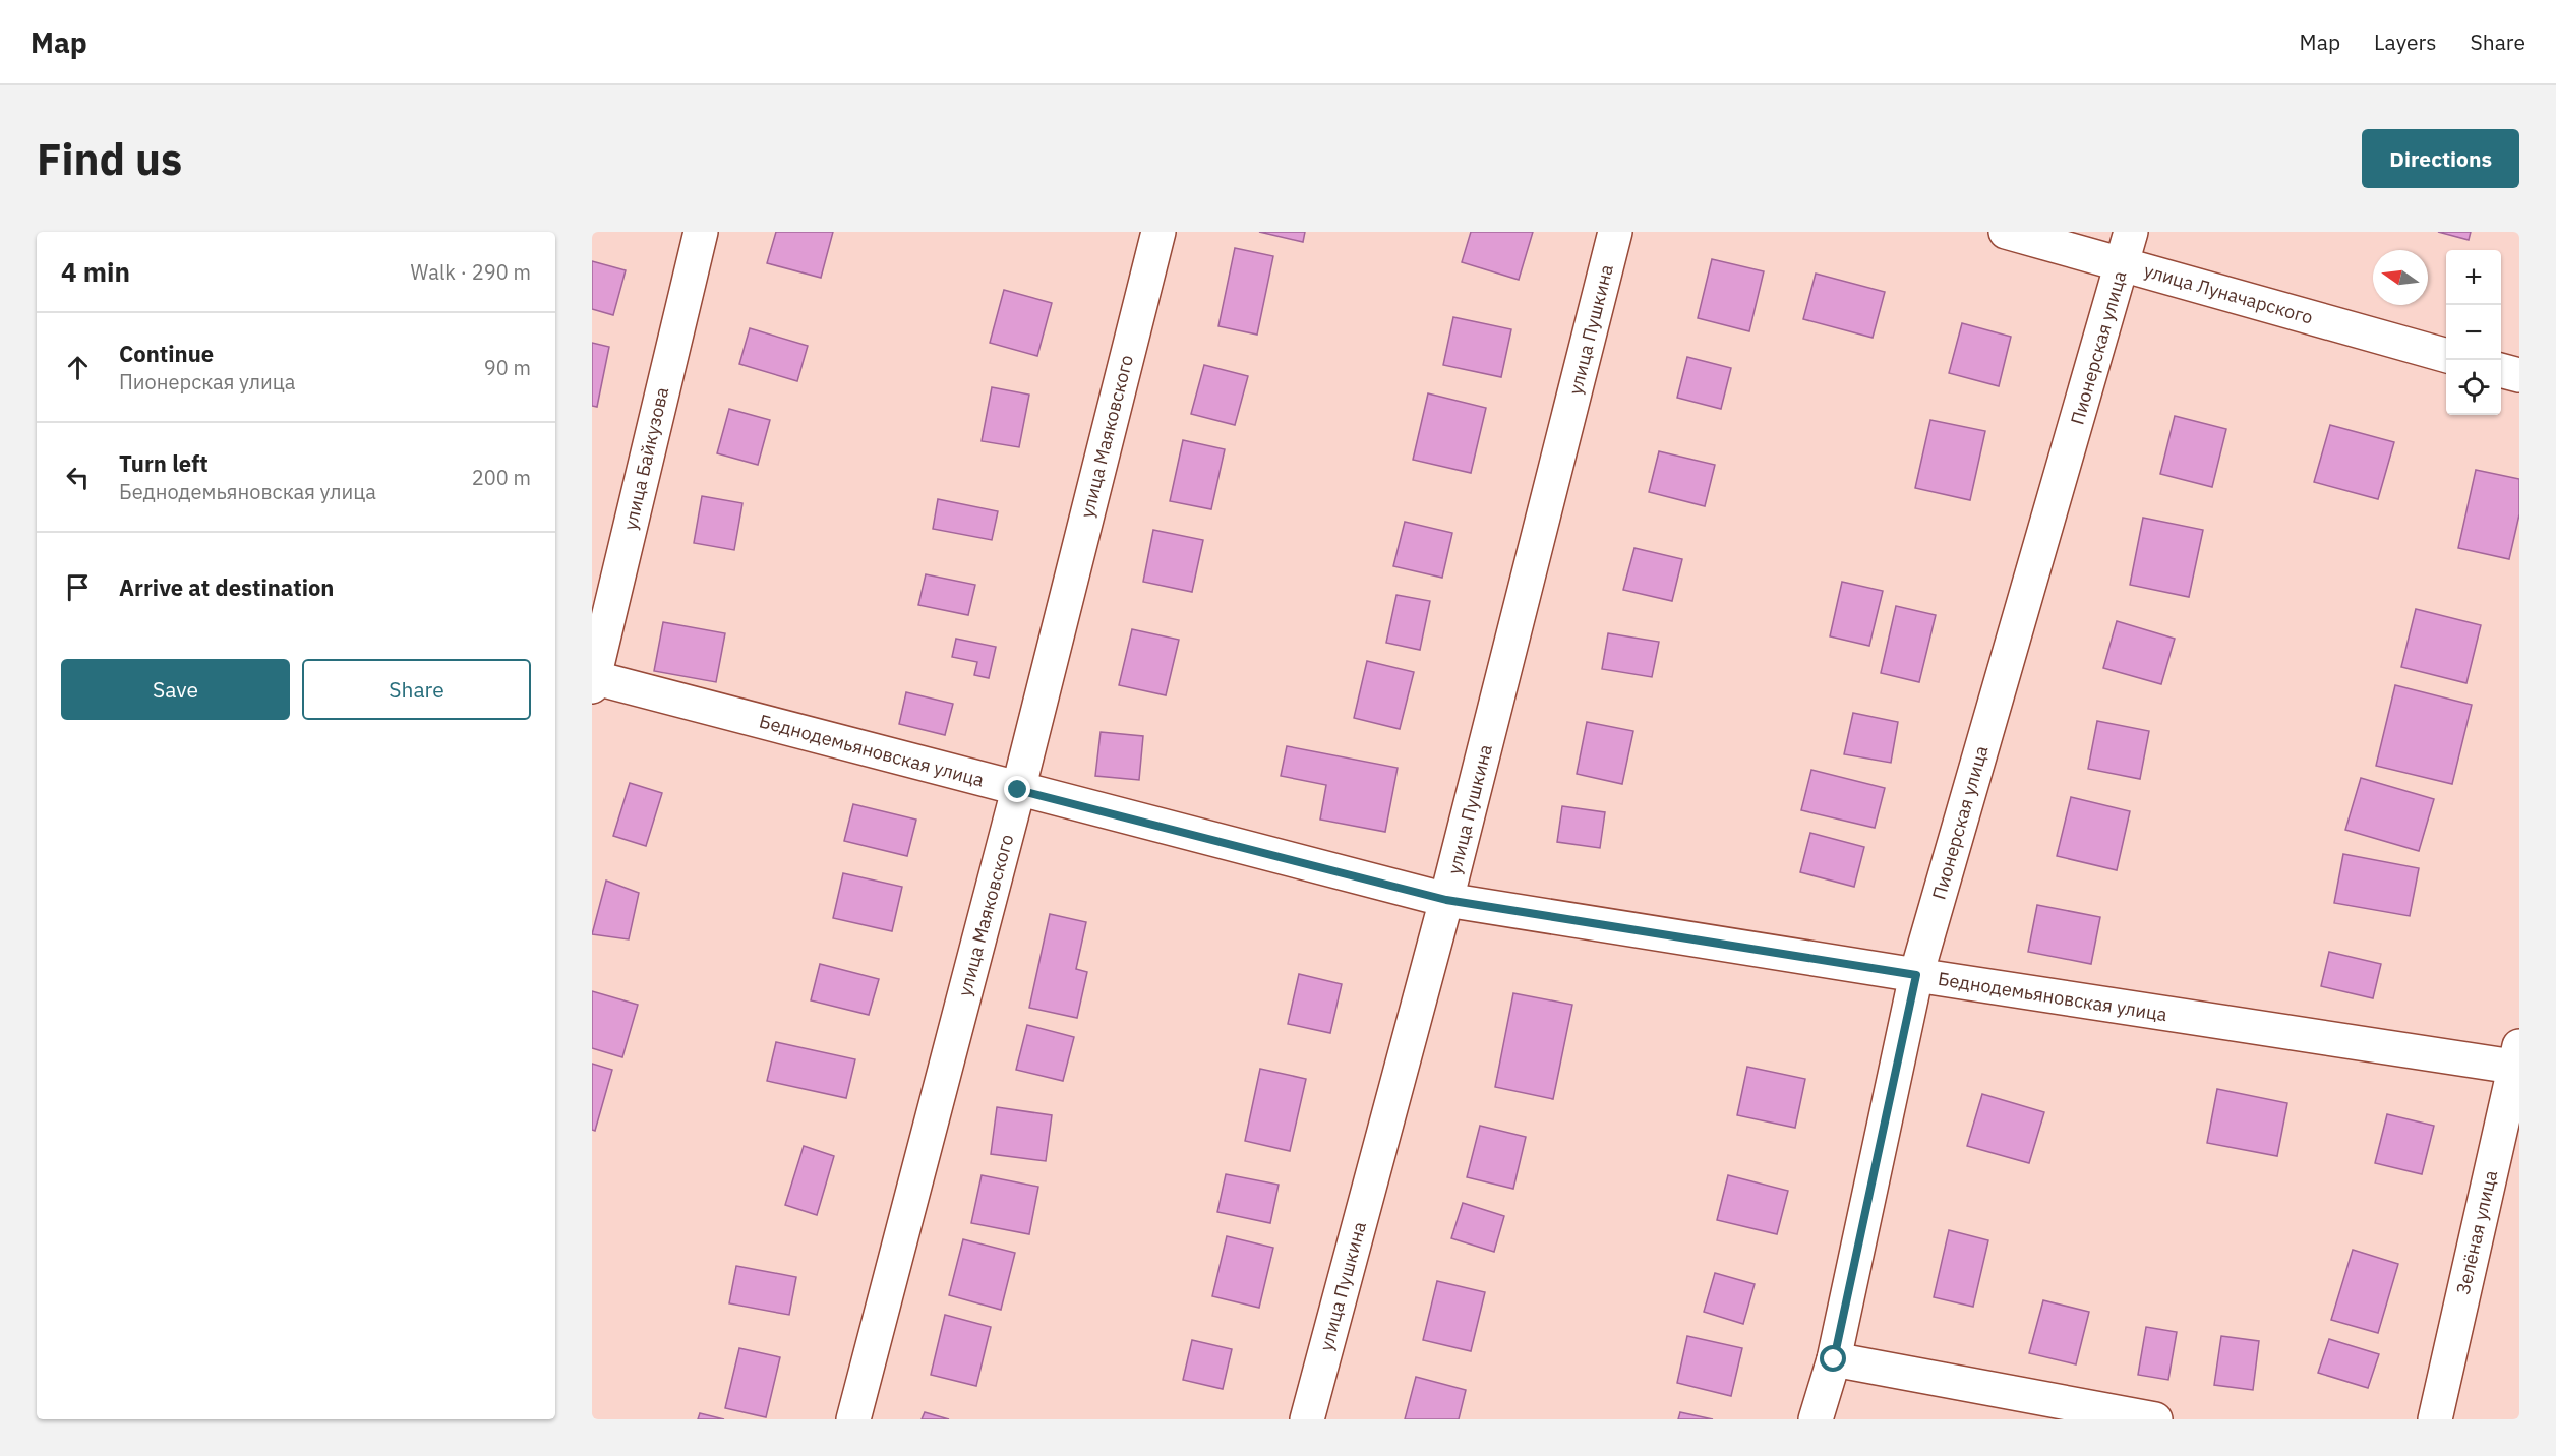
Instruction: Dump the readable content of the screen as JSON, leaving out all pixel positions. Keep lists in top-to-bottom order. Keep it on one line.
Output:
{"streets":{"street":["улица Луначарского","улица Пушкина","Пионерская улица","улица Маяковского","улица Байкузова","Беднодемьяновская улица","Зелёная улица"]},"crossings":[["улица Луначарского","Пионерская улица"],["улица Пушкина","Беднодемьяновская улица"],["Пионерская улица","Беднодемьяновская улица"],["улица Маяковского","Беднодемьяновская улица"],["улица Байкузова","Беднодемьяновская улица"],["Беднодемьяновская улица","Зелёная улица"]],"north":"left","page":{"header":"Map","nav":["Map","Layers","Share"],"buttons":["Directions",["Save","Share"]],"title":"Find us","heading":["4 min","Walk · 290 m"],"map_buttons":["+","−"],"list":[["Continue","Пионерская улица","90 m"],["Turn left","Беднодемьяновская улица","200 m"],"Arrive at destination"]}}
